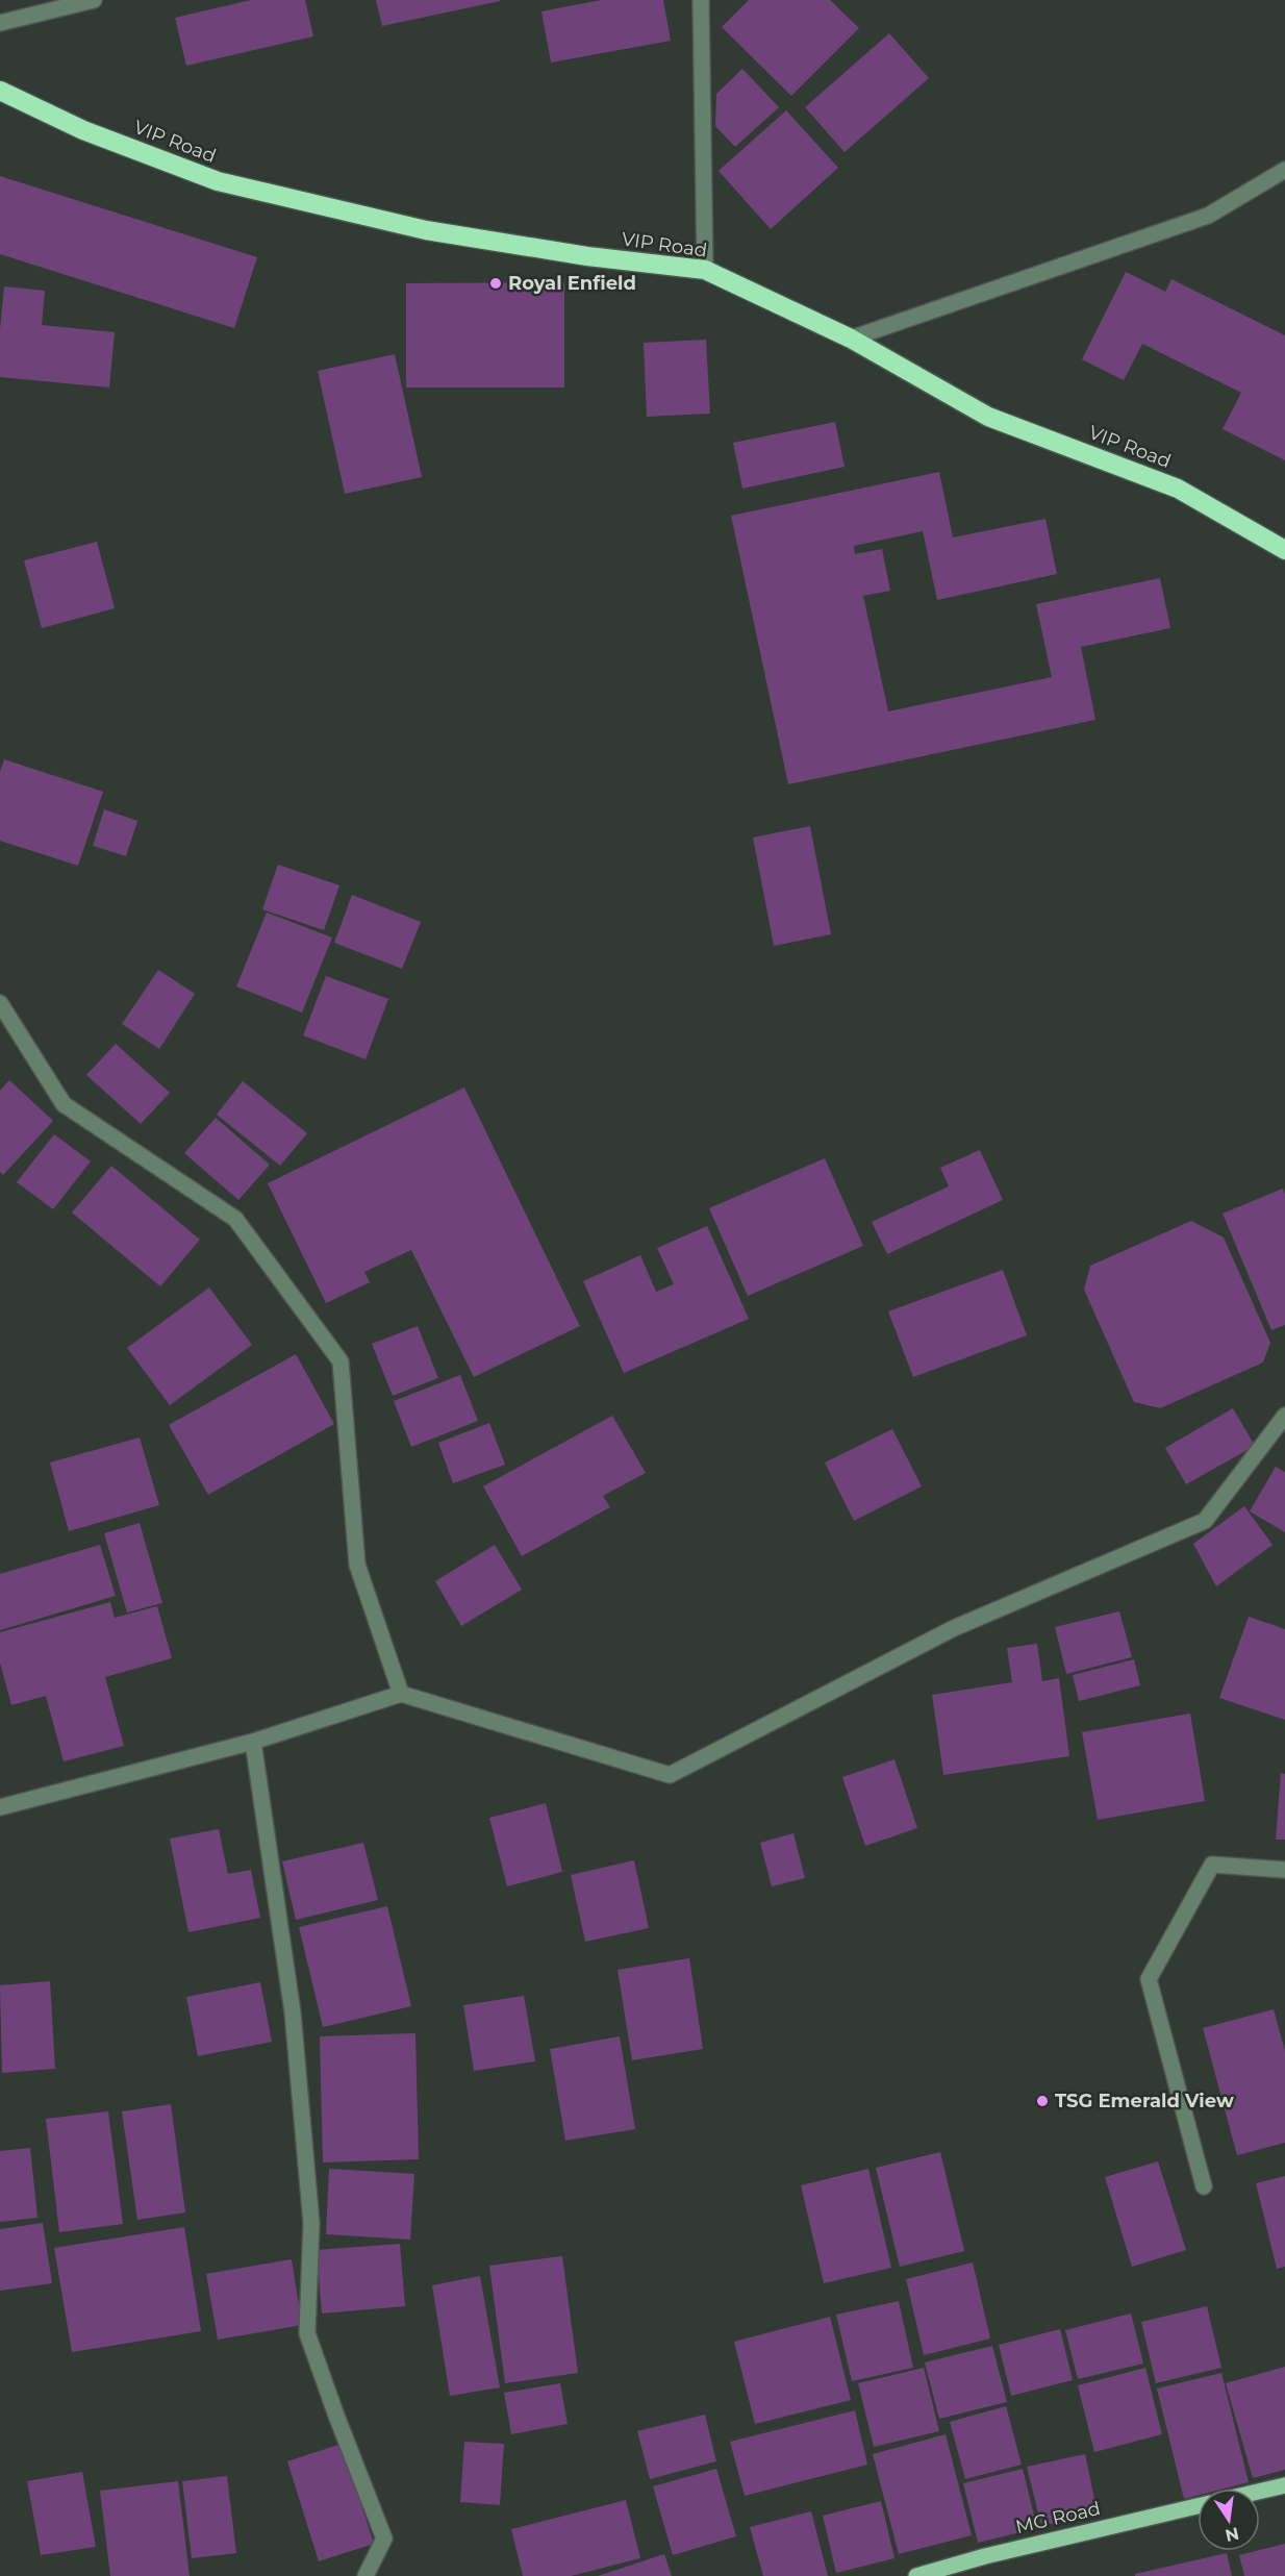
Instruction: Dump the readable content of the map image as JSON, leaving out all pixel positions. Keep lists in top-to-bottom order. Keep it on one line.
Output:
{"streets":{"highway":["VIP Road"],"main road":["MG Road"]},"places":["Royal Enfield","TSG Emerald View"],"north":"bottom"}
